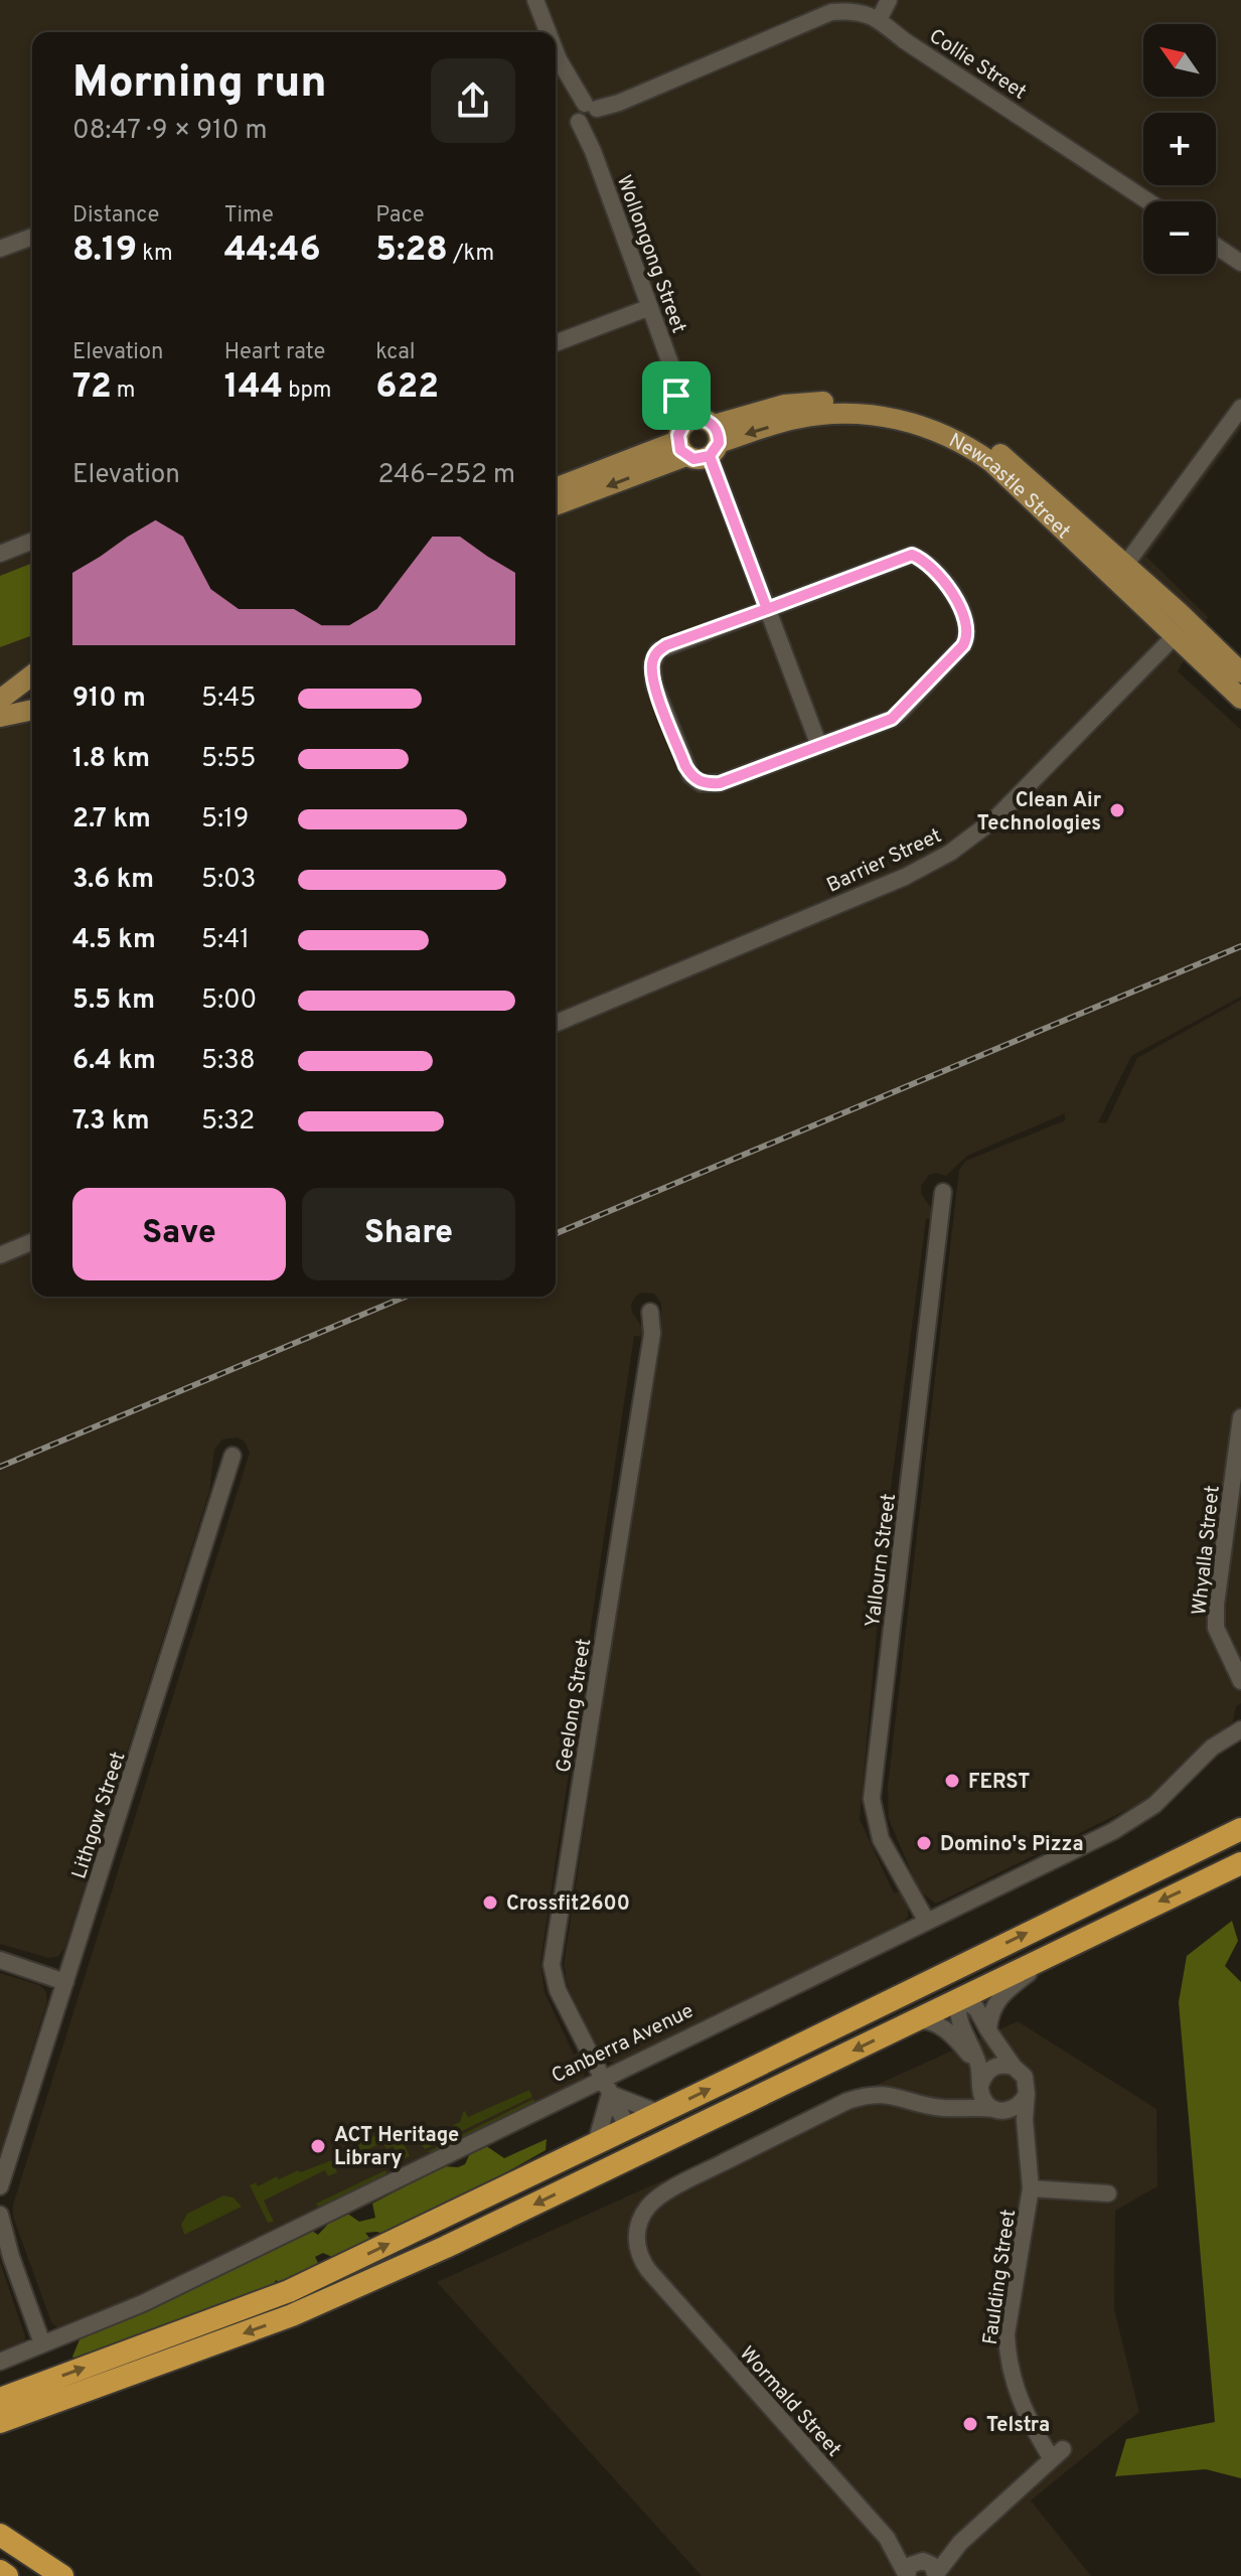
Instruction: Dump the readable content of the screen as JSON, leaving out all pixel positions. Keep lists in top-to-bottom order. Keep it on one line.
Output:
{"streets":{"main road":["Newcastle Street"],"street":["Collie Street","Wollongong Street","Barrier Street","Whyalla Street","Yallourn Street","Geelong Street","Lithgow Street","Canberra Avenue","Faulding Street","Wormald Street"]},"crossings":[["Collie Street","Wollongong Street"],["Wollongong Street","Newcastle Street"],["Newcastle Street","Barrier Street"],["Yallourn Street","Canberra Avenue"],["Geelong Street","Canberra Avenue"],["Faulding Street","Wormald Street"]],"places":["Clean Air Technologies","FERST","Domino's Pizza","Crossfit2600","ACT Heritage Library","Telstra"],"north":"top left","page":{"map_buttons":["+","−"],"heading":["Morning run","08:47 · 9 × 910 m"],"stats":[["Distance","8.19 km"],["Time","44:46"],["Pace","5:28 /km"],["Elevation","72 m"],["Heart rate","144 bpm"],["kcal","622"]],"chart":["Elevation","246–252 m"],"list":[{"name":"910 m","note":"5:45"},{"name":"1.8 km","note":"5:55"},{"name":"2.7 km","note":"5:19"},{"name":"3.6 km","note":"5:03"},{"name":"4.5 km","note":"5:41"},{"name":"5.5 km","note":"5:00"},{"name":"6.4 km","note":"5:38"},{"name":"7.3 km","note":"5:32"}],"buttons":["Save","Share"]}}
